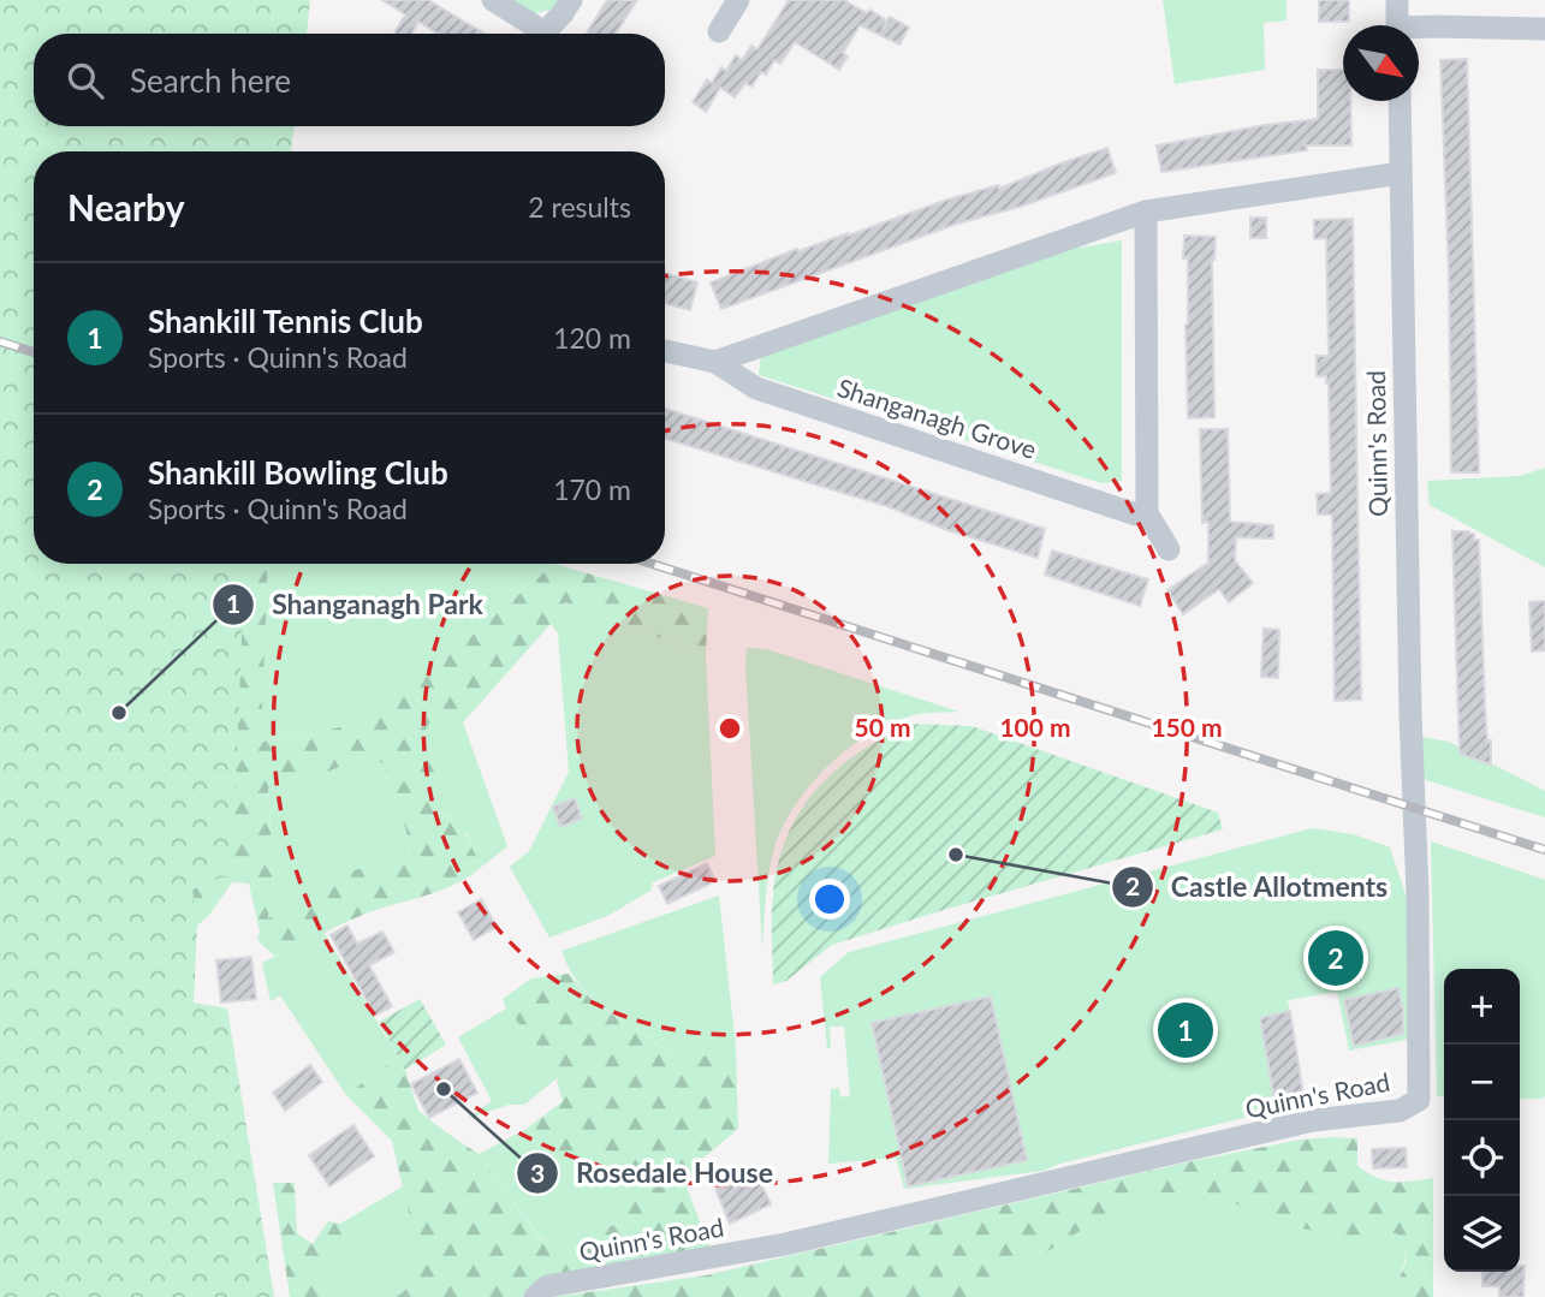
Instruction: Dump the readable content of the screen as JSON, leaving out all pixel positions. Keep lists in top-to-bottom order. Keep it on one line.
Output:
{"streets":{"street":["Shanganagh Grove","Quinn's Road"]},"places":["Shanganagh Park","Castle Allotments","Rosedale House"],"north":"bottom right","page":{"search":"Search here","heading":["Nearby","2 results"],"list":[{"mark":"1","name":"Shankill Tennis Club","note":"Sports · Quinn's Road","value":"120 m"},{"mark":"2","name":"Shankill Bowling Club","note":"Sports · Quinn's Road","value":"170 m"}],"pins":["2","1"],"map_buttons":["+","−"]},"rings":["50 m","100 m","150 m"]}
